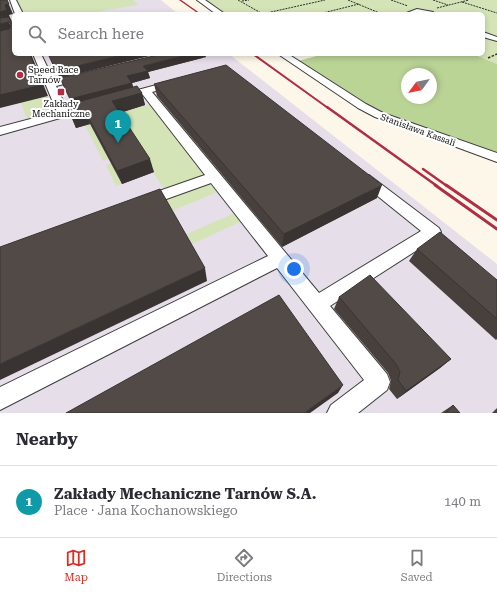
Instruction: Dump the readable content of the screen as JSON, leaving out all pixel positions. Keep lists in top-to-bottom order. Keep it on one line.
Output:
{"streets":{"street":["Stanisława Kassali"]},"places":{"other":["Speed Race Tarnów"],"transit":["Zakłady Mechaniczne"]},"north":"bottom left","page":{"search":"Search here","pins":"1","heading":"Nearby","list":[{"mark":"1","name":"Zakłady Mechaniczne Tarnów S.A.","note":"Place · Jana Kochanowskiego","value":"140 m"}],"nav":["Map","Directions","Saved"]}}
